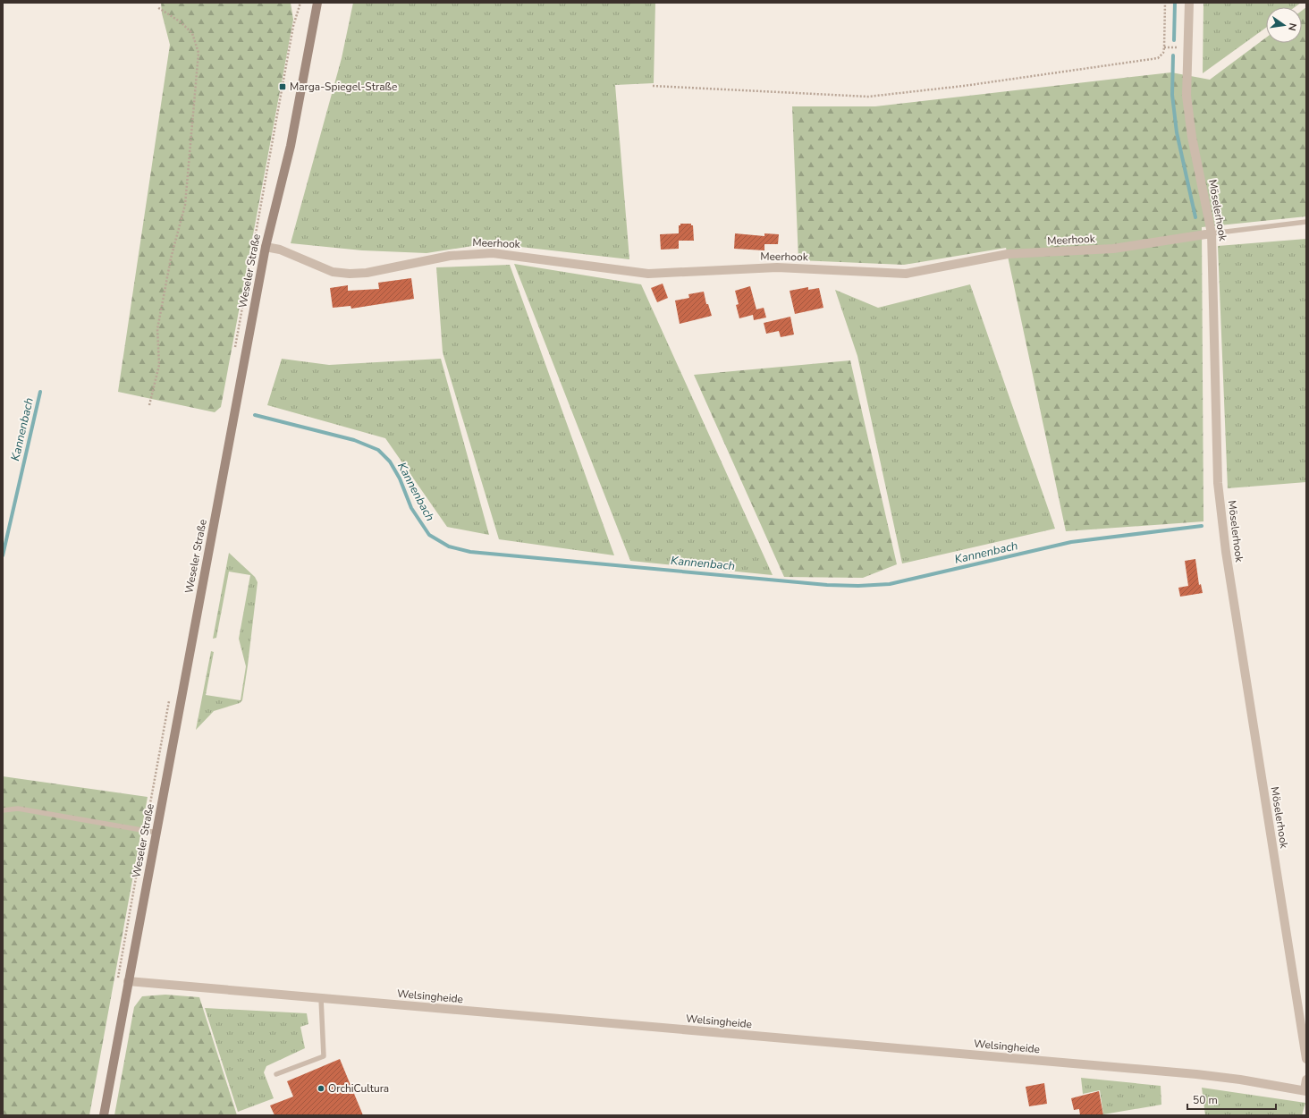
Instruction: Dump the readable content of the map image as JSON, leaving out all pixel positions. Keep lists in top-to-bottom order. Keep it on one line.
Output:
{"streets":{"main road":["Weseler Straße"],"street":["Möselerhook","Meerhook","Welsingheide"]},"crossings":[["Möselerhook","Meerhook"],["Meerhook","Weseler Straße"],["Weseler Straße","Welsingheide"]],"water":["Kannenbach"],"places":{"transit":["Marga-Spiegel-Straße"],"other":["OrchiCultura"]},"scale_bar":"50 m","north":"right"}
